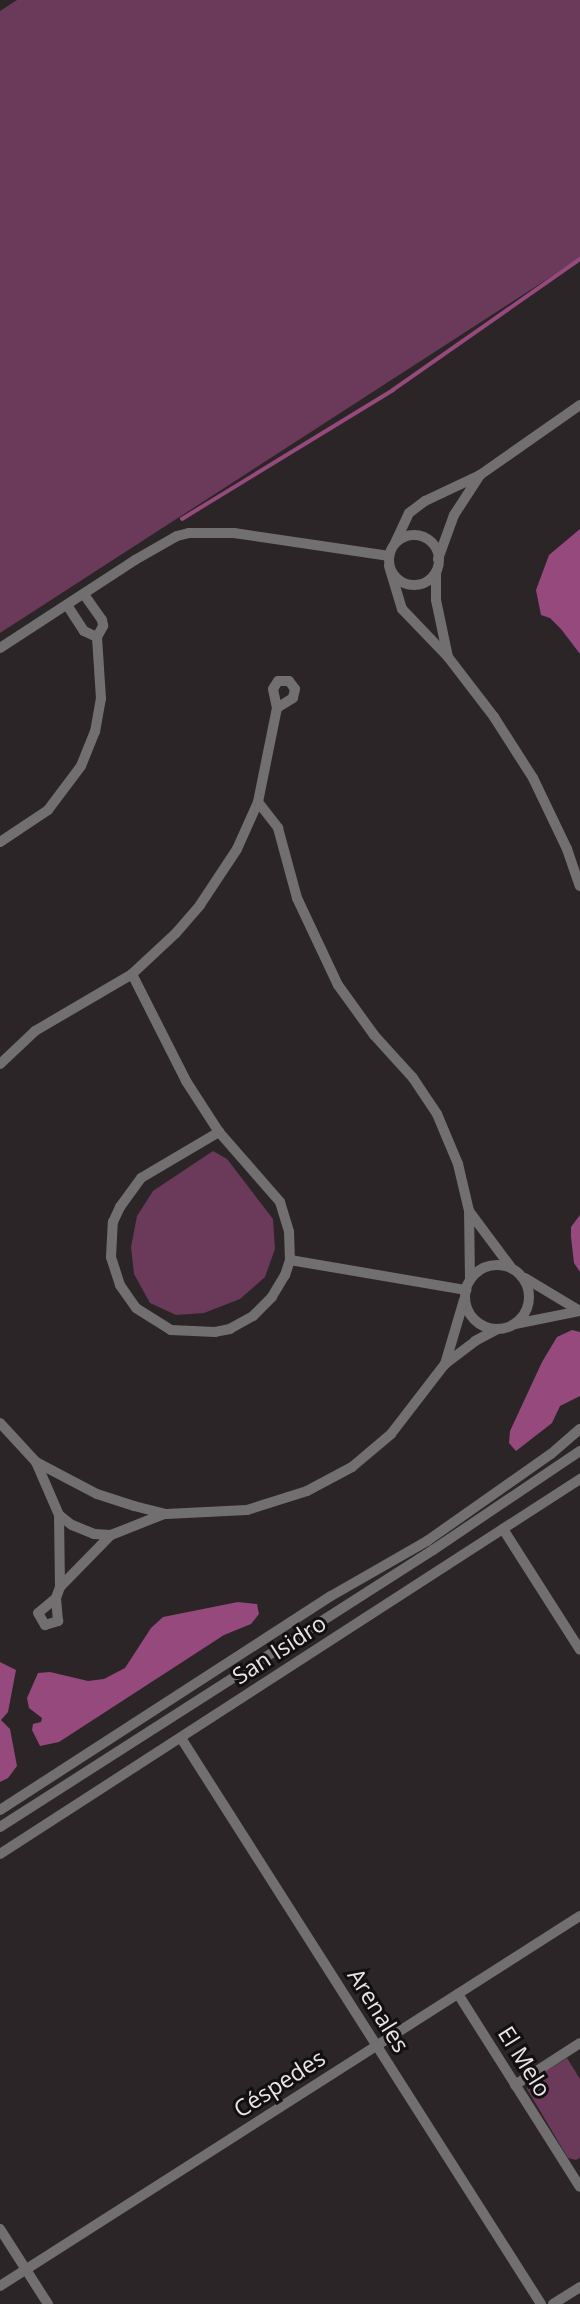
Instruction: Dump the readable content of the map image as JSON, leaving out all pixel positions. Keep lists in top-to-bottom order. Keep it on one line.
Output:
{"streets":{"street":["San Isidro","Arenales","El Melo","Céspedes"]},"crossings":[["San Isidro","Arenales"],["Arenales","Céspedes"],["El Melo","Céspedes"]]}
